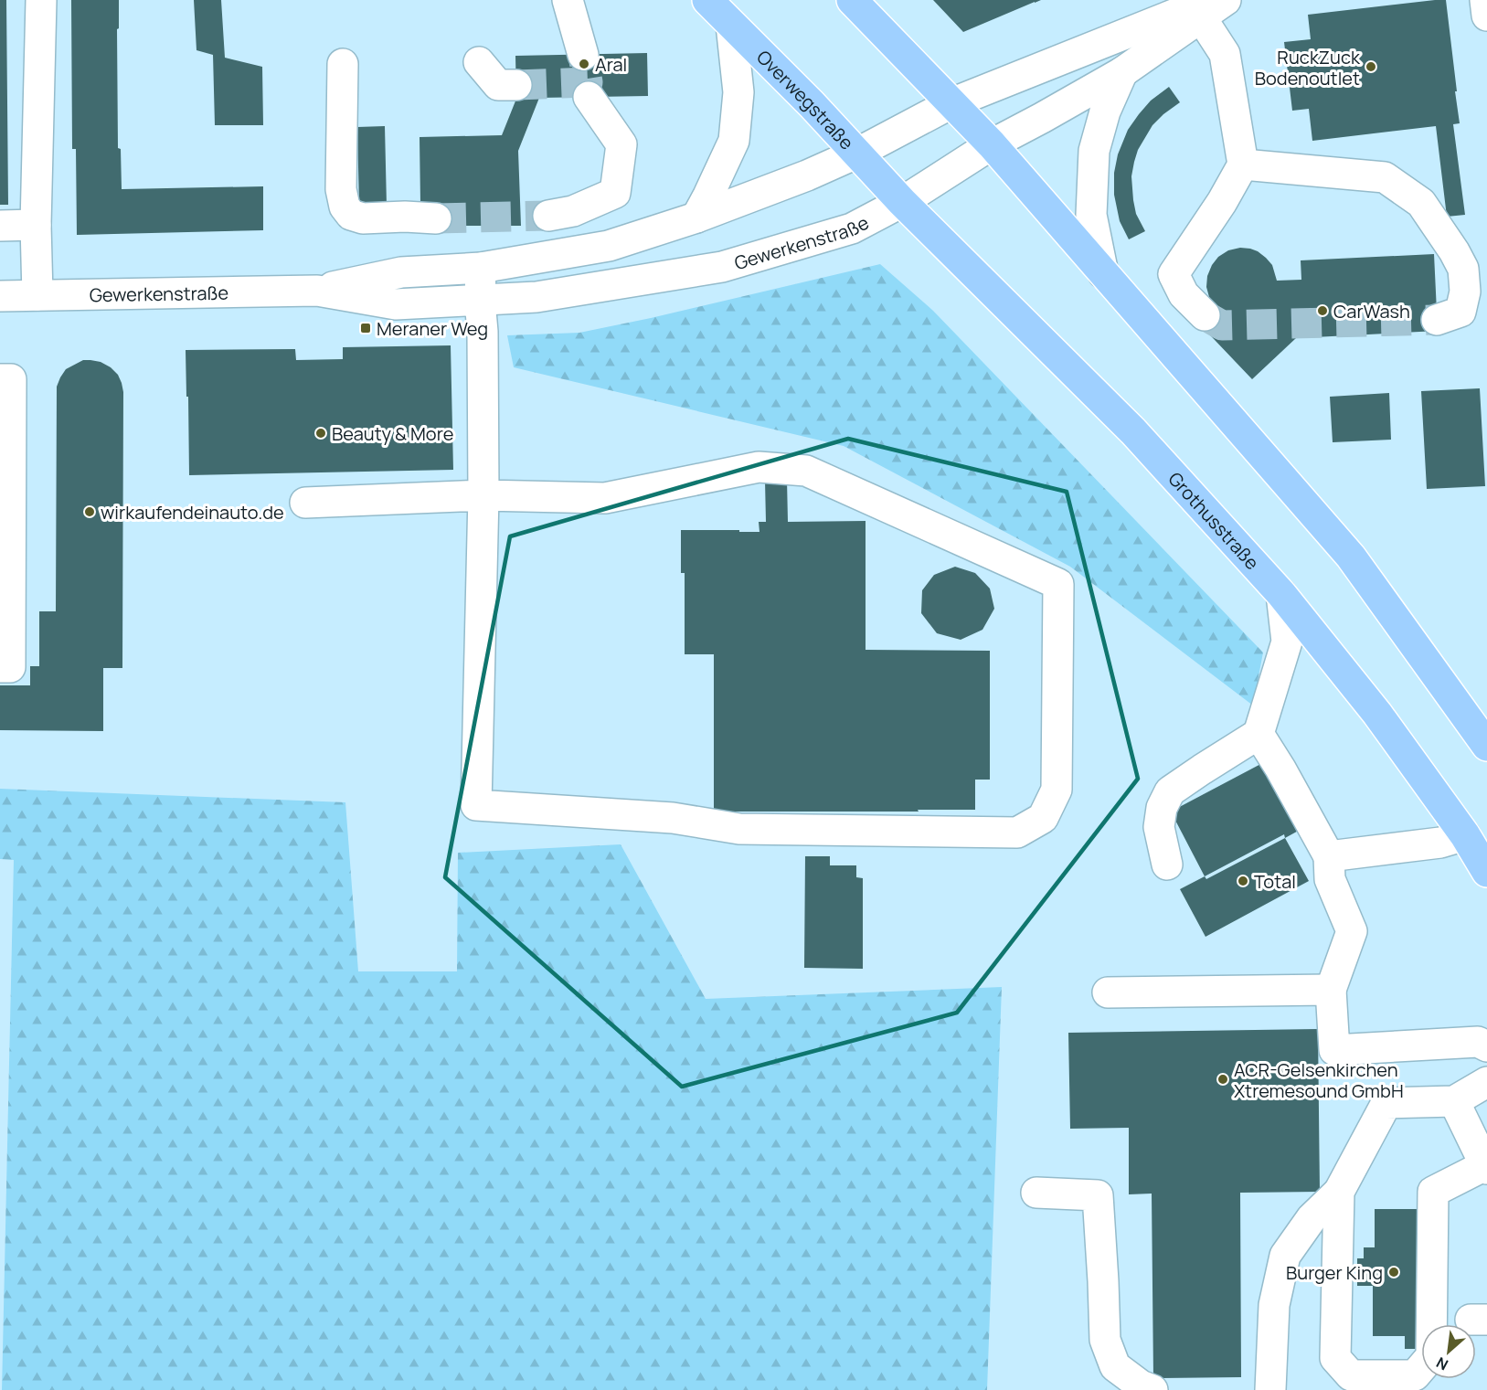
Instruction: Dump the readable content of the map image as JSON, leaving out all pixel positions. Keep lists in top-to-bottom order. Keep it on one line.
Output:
{"streets":{"main road":["Overwegstraße","Grothusstraße"],"street":["Gewerkenstraße"]},"crossings":[["Overwegstraße","Gewerkenstraße"],["Overwegstraße","Grothusstraße"],["Gewerkenstraße","Grothusstraße"]],"places":{"other":["Aral","RuckZuck Bodenoutlet","CarWash","Beauty & More","wirkaufendeinauto.de","Total","ACR-Gelsenkirchen Xtremesound GmbH","Burger King"],"transit":["Meraner Weg"]},"north":"bottom left"}
